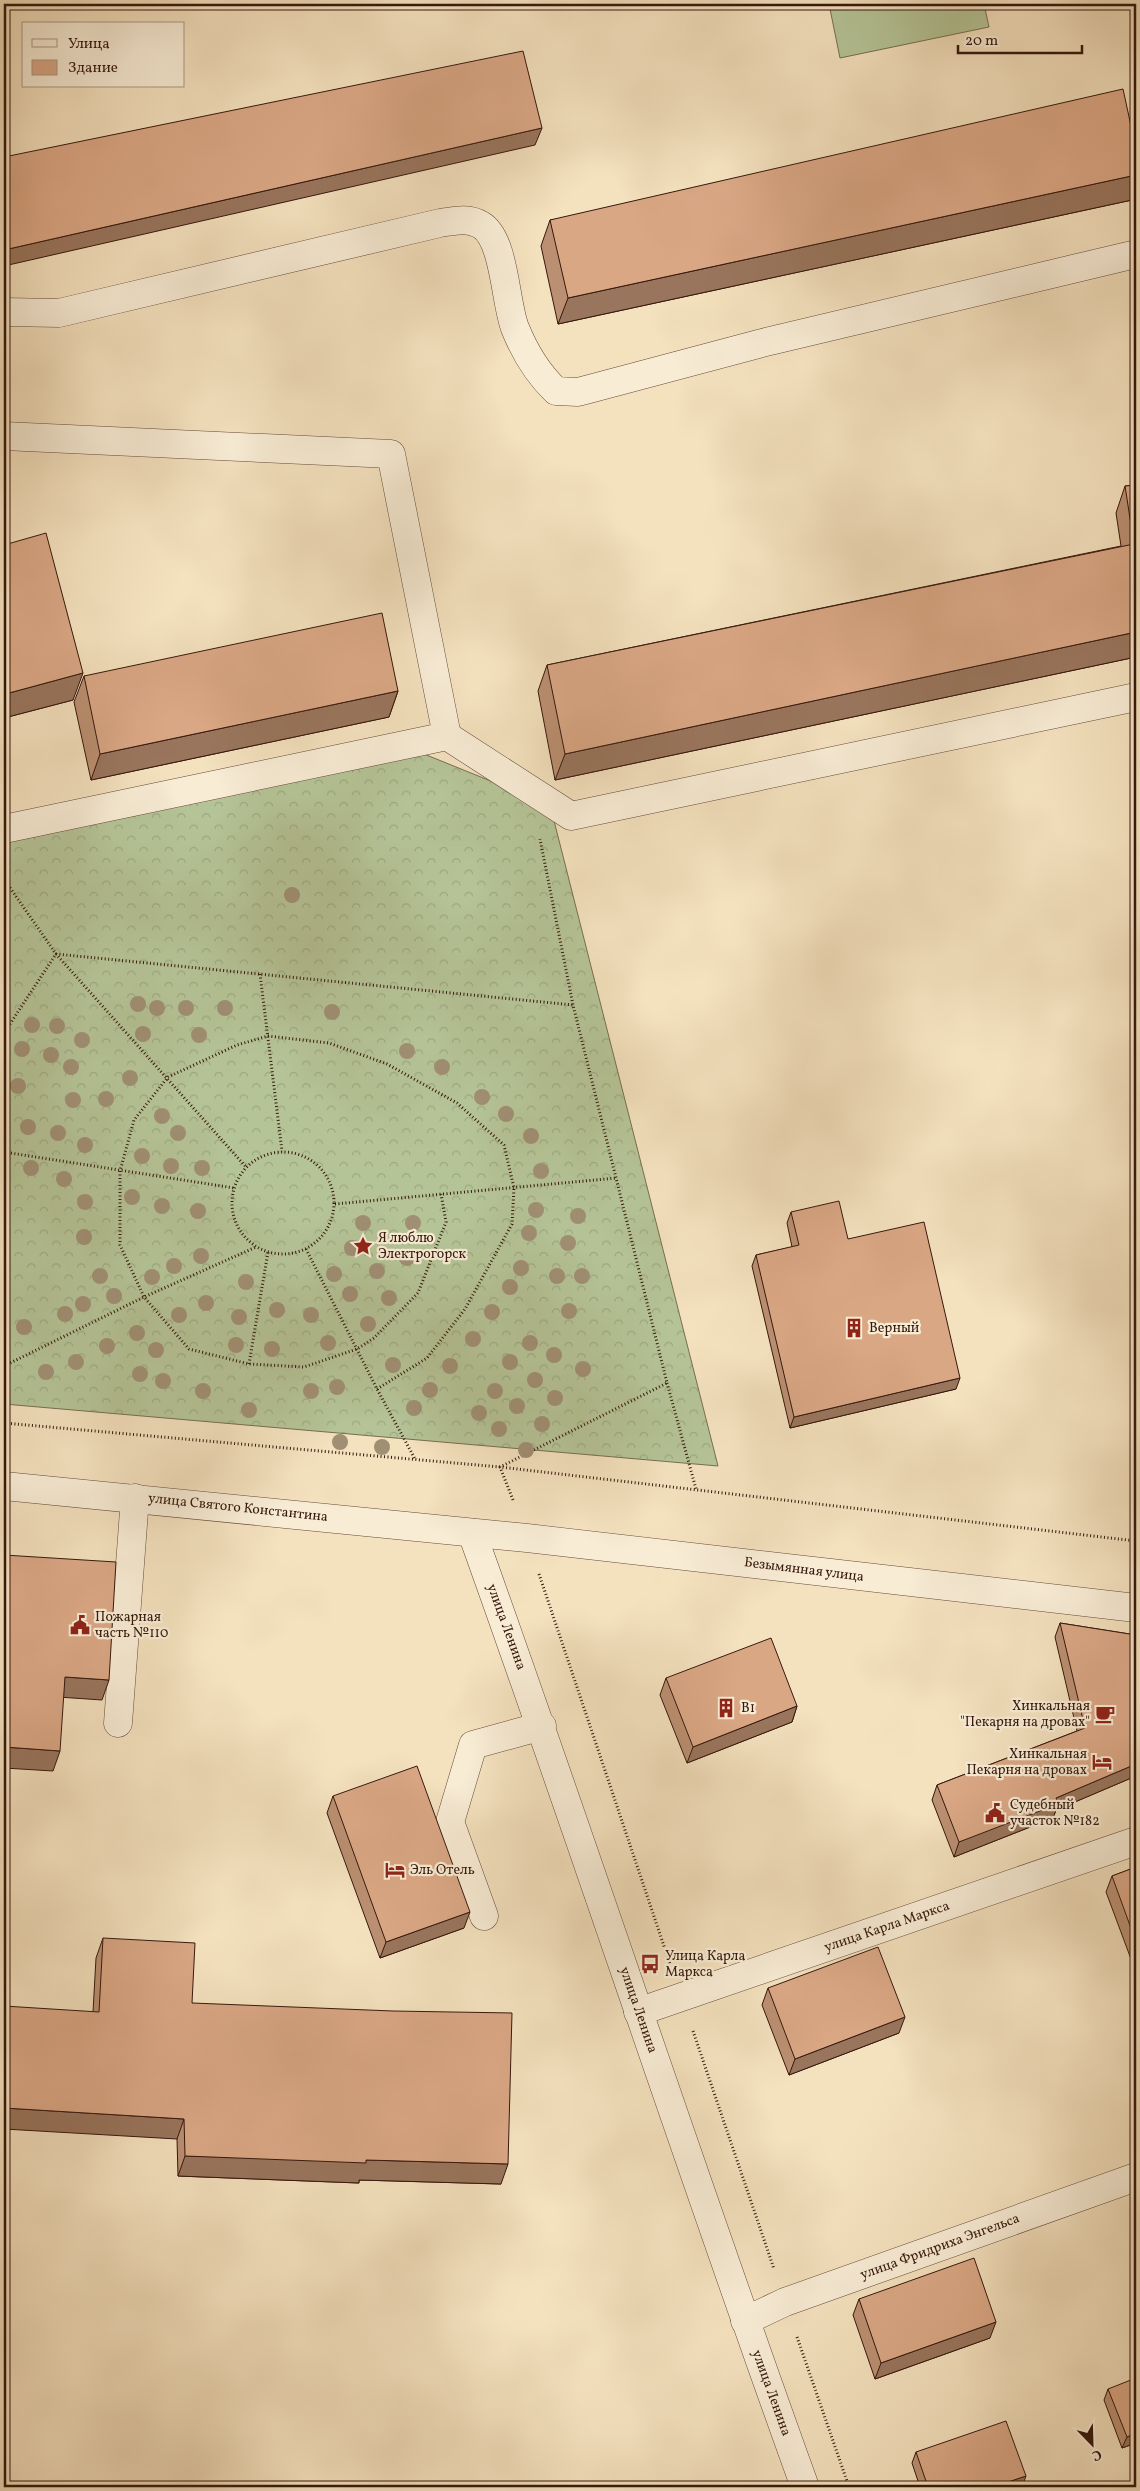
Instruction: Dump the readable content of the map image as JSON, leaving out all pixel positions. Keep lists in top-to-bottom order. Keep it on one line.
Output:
{"streets":{"street":["улица Святого Константина","Безымянная улица","улица Ленина","улица Карла Маркса","улица Фридриха Энгельса"]},"crossings":[["улица Святого Константина","Безымянная улица"],["улица Святого Константина","улица Ленина"],["Безымянная улица","улица Ленина"],["улица Ленина","улица Карла Маркса"],["улица Ленина","улица Фридриха Энгельса"]],"places":{"place":["Я люблю Электрогорск"],"building":["Верный","B1"],"public building":["Пожарная часть №110","Судебный участок №182"],"cafe":["Хинкальная \"Пекарня на дровах\""],"hotel":["Хинкальная Пекарня на дровах","Эль Отель"],"bus stop":["Улица Карла Маркса"]},"legend":["Улица","Здание"],"scale_bar":"20 m","north":"bottom right"}
